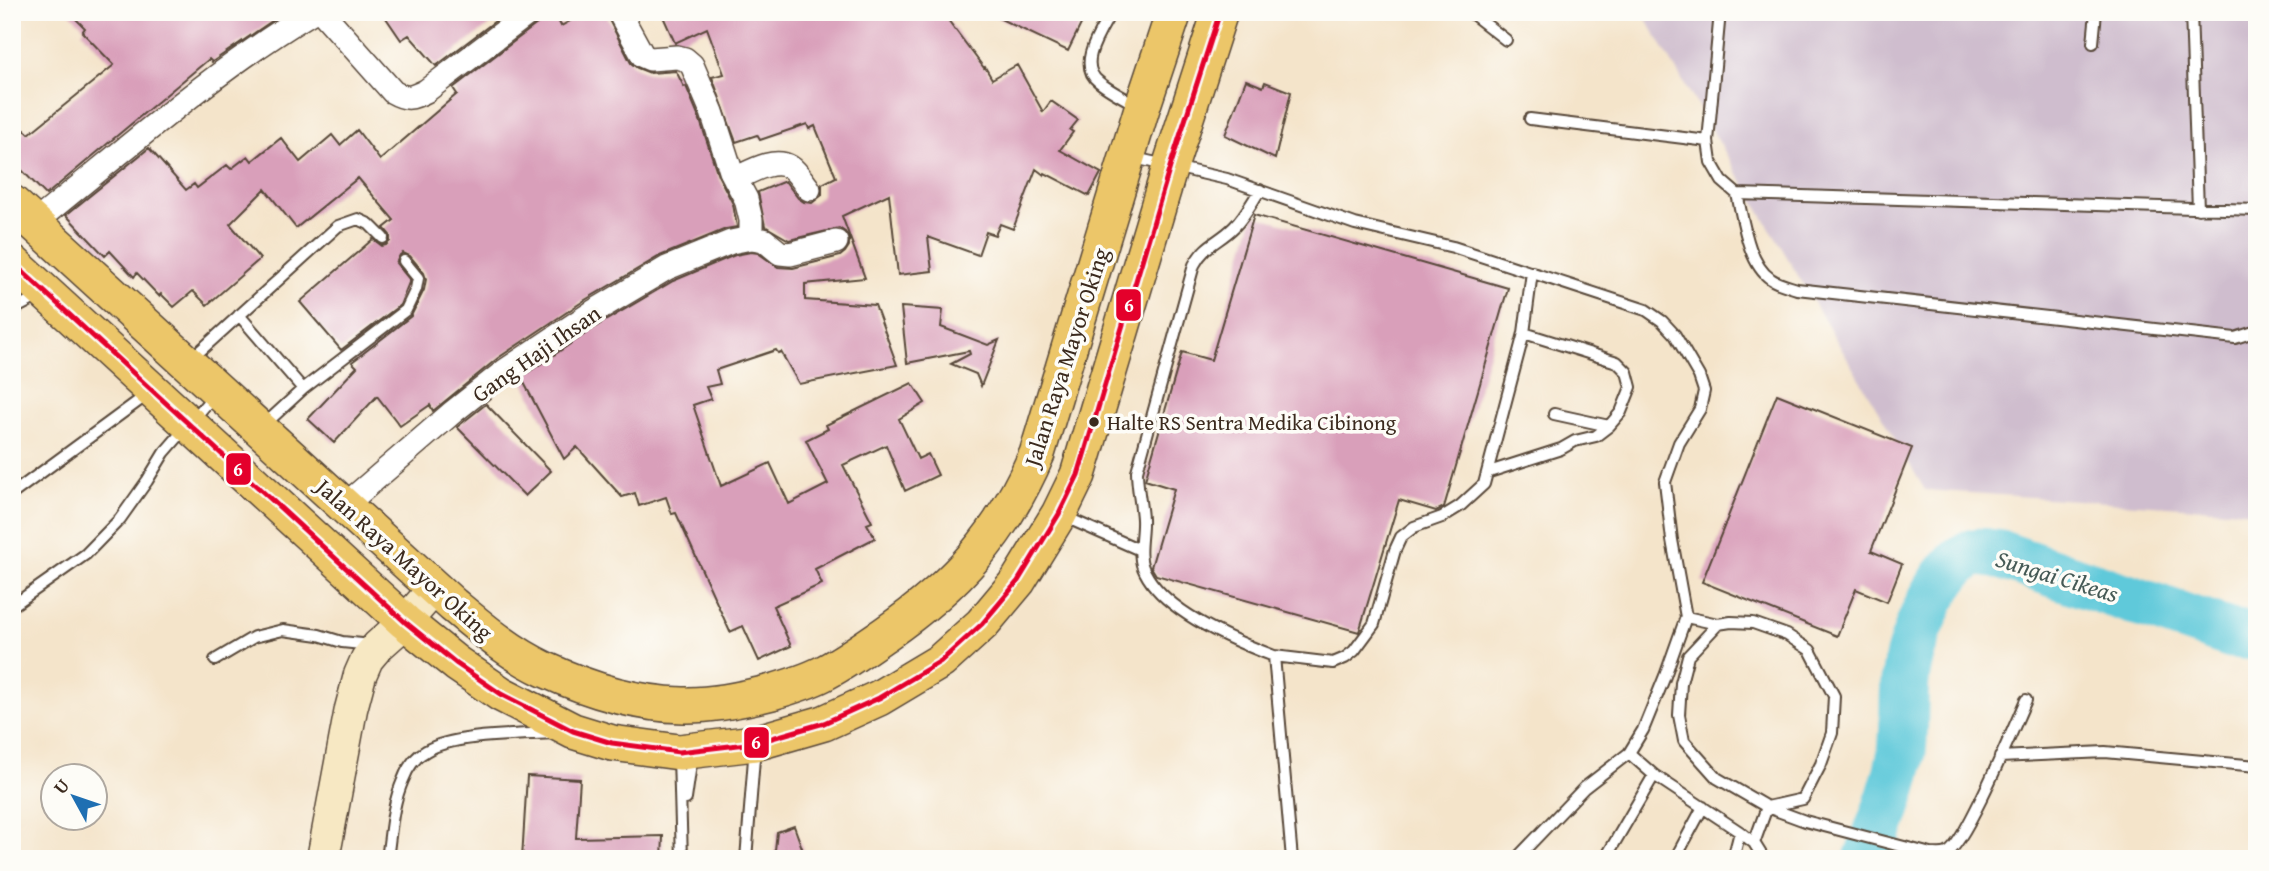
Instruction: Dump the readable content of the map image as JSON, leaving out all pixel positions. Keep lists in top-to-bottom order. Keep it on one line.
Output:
{"streets":{"main road":["Jalan Raya Mayor Oking"],"street":["Gang Haji Ihsan"]},"crossings":[["Gang Haji Ihsan","Jalan Raya Mayor Oking"]],"water":["Sungai Cikeas"],"places":["Halte RS Sentra Medika Cibinong"],"lines":["transit line 6"],"north":"top left"}
